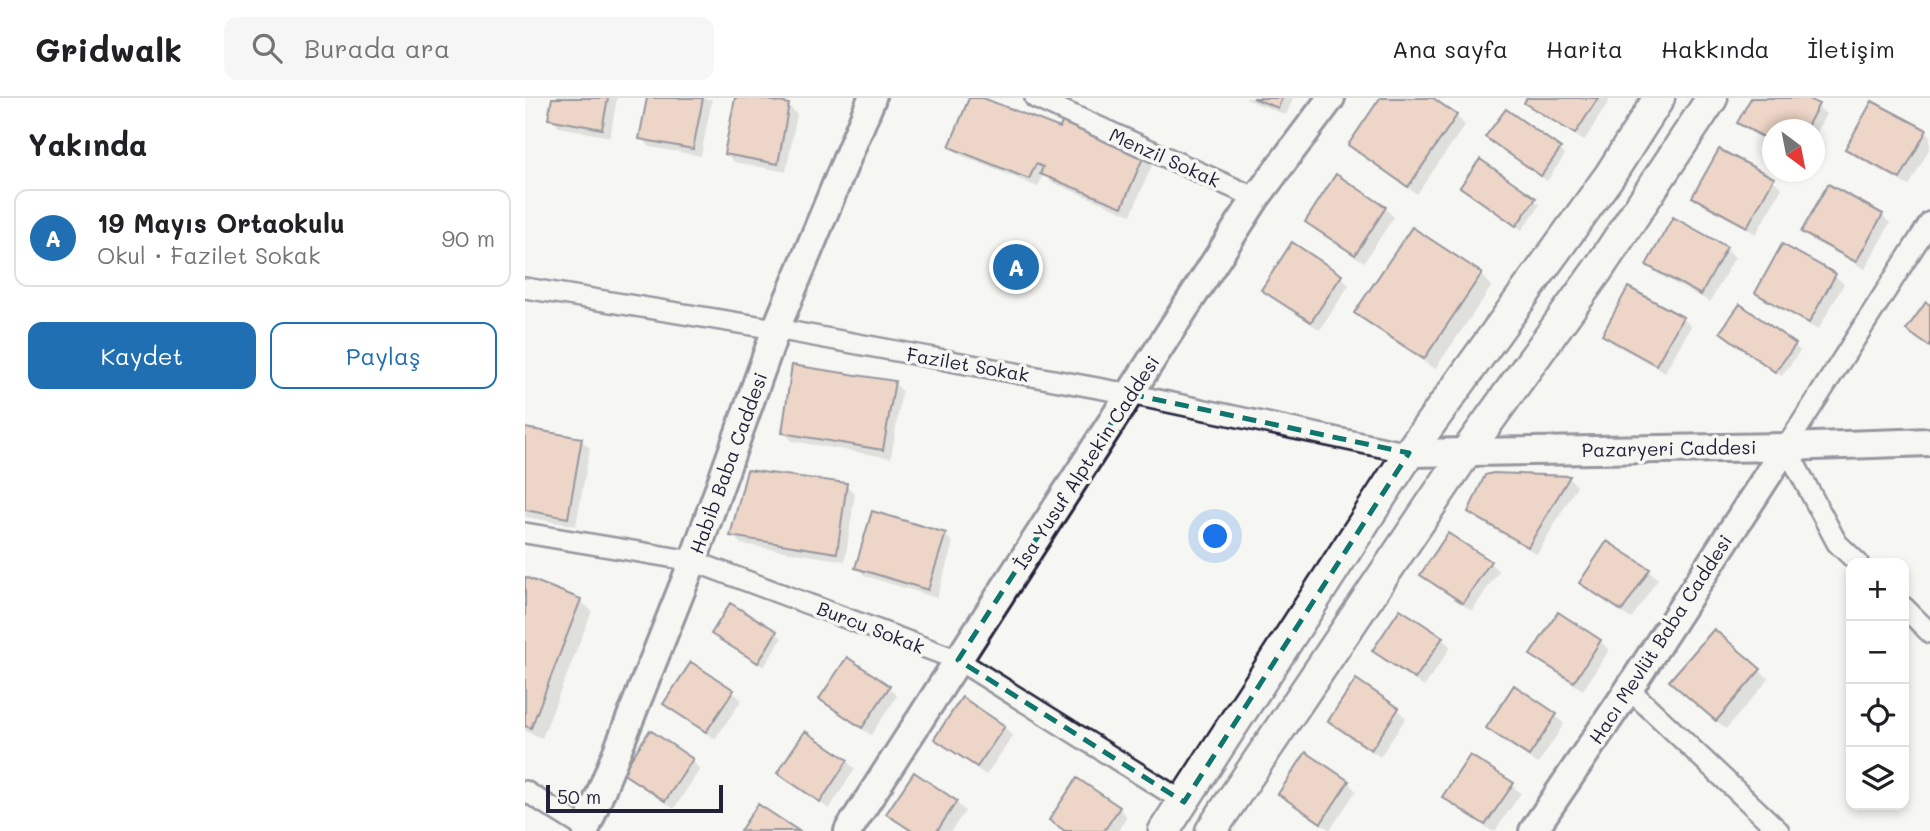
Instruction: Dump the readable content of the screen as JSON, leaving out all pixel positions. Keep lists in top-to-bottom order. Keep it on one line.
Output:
{"streets":{"street":["Menzil Sokak","Fazilet Sokak","Pazaryeri Caddesi","İsa Yusuf Alptekin Caddesi","Habib Baba Caddesi","Burcu Sokak","Hacı Mevlüt Baba Caddesi"]},"crossings":[["Menzil Sokak","İsa Yusuf Alptekin Caddesi"],["Fazilet Sokak","Pazaryeri Caddesi"],["Fazilet Sokak","İsa Yusuf Alptekin Caddesi"],["Fazilet Sokak","Habib Baba Caddesi"],["Pazaryeri Caddesi","Hacı Mevlüt Baba Caddesi"],["İsa Yusuf Alptekin Caddesi","Burcu Sokak"],["Habib Baba Caddesi","Burcu Sokak"]],"scale_bar":"50 m","north":"bottom right","page":{"header":"Gridwalk","search":"Burada ara","nav":["Ana sayfa","Harita","Hakkında","İletişim"],"heading":"Yakında","list":[{"mark":"A","name":"19 Mayıs Ortaokulu","note":"Okul · Fazilet Sokak","value":"90 m"}],"pins":"A","buttons":["Kaydet","Paylaş"],"map_buttons":["+","−"],"scale":"50 m"}}
